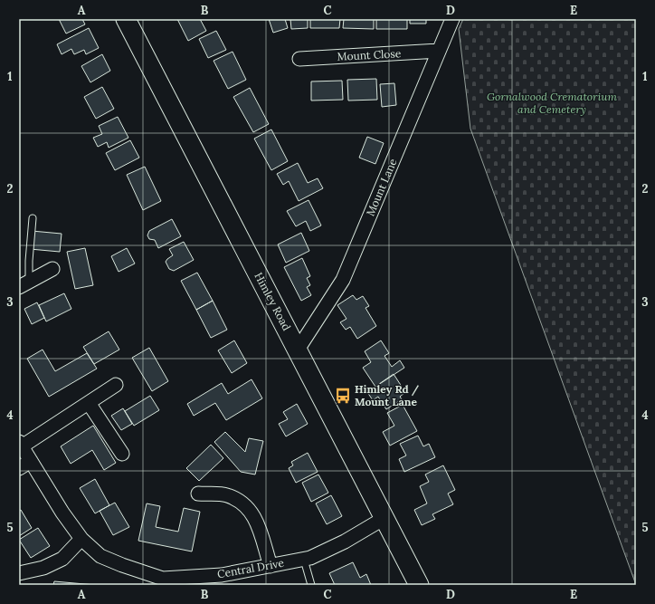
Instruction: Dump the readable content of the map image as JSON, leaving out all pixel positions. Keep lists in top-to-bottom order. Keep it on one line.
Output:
{"streets":{"main road":["Himley Road"],"street":["Mount Close","Mount Lane","Central Drive"]},"crossings":[["Mount Close","Mount Lane"],["Mount Lane","Himley Road"],["Himley Road","Central Drive"]],"parks":["Gornalwood Crematorium and Cemetery"],"places":{"bus stop":["Himley Rd / Mount Lane"]},"grid":{"columns":["A","B","C","D","E"],"rows":["1","2","3","4","5"]}}
